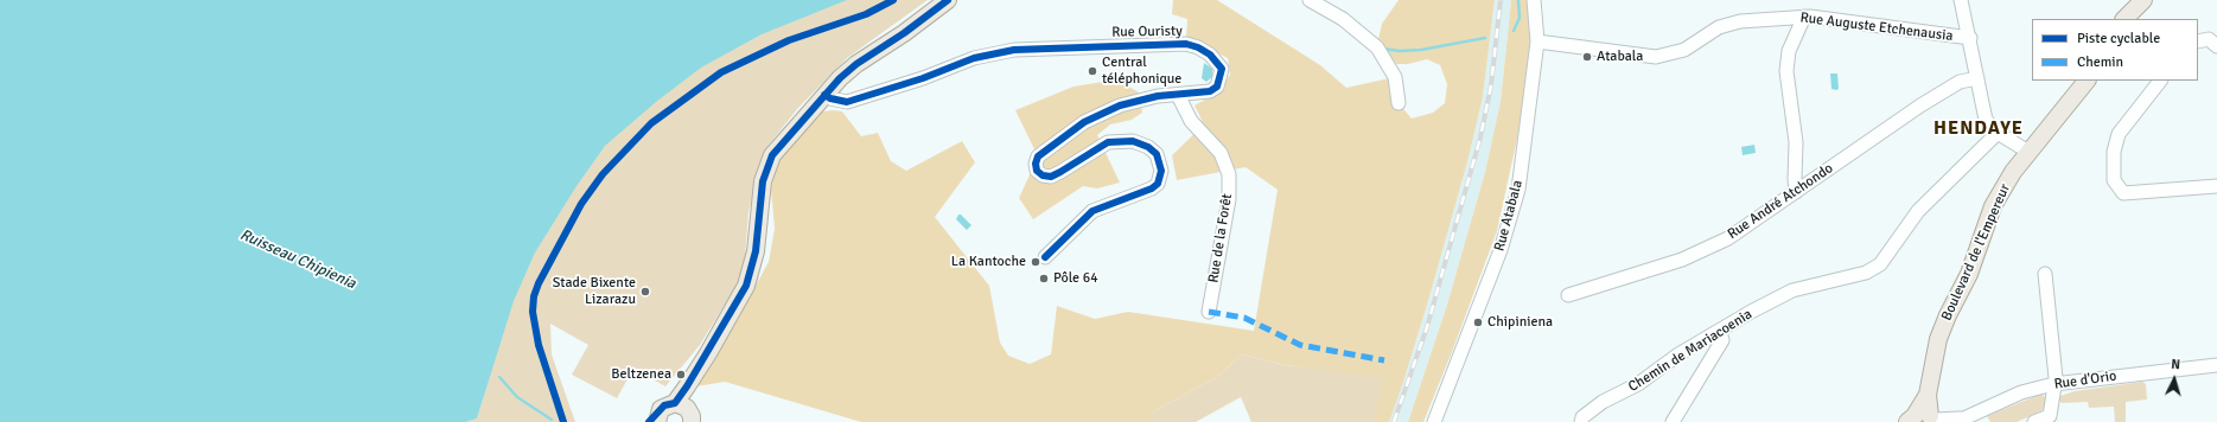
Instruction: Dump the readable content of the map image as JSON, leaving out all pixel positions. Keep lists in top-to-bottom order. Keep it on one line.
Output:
{"streets":{"main road":["Boulevard de l'Empereur"],"street":["Rue Auguste Etchenausia","Rue Ouristy","Rue André Atchondo","Rue Atabala","Rue de la Forêt","Chemin de Mariacoenia","Rue d'Orio"]},"crossings":[["Rue Auguste Etchenausia","Rue Atabala"],["Rue Ouristy","Rue de la Forêt"],["Boulevard de l'Empereur","Rue d'Orio"]],"districts":["HENDAYE"],"water":["Ruisseau Chipienia"],"places":["Atabala","Central téléphonique","La Kantoche","Pôle 64","Stade Bixente Lizarazu","Chipiniena","Beltzenea"],"legend":["Piste cyclable","Chemin"],"north":"top"}
